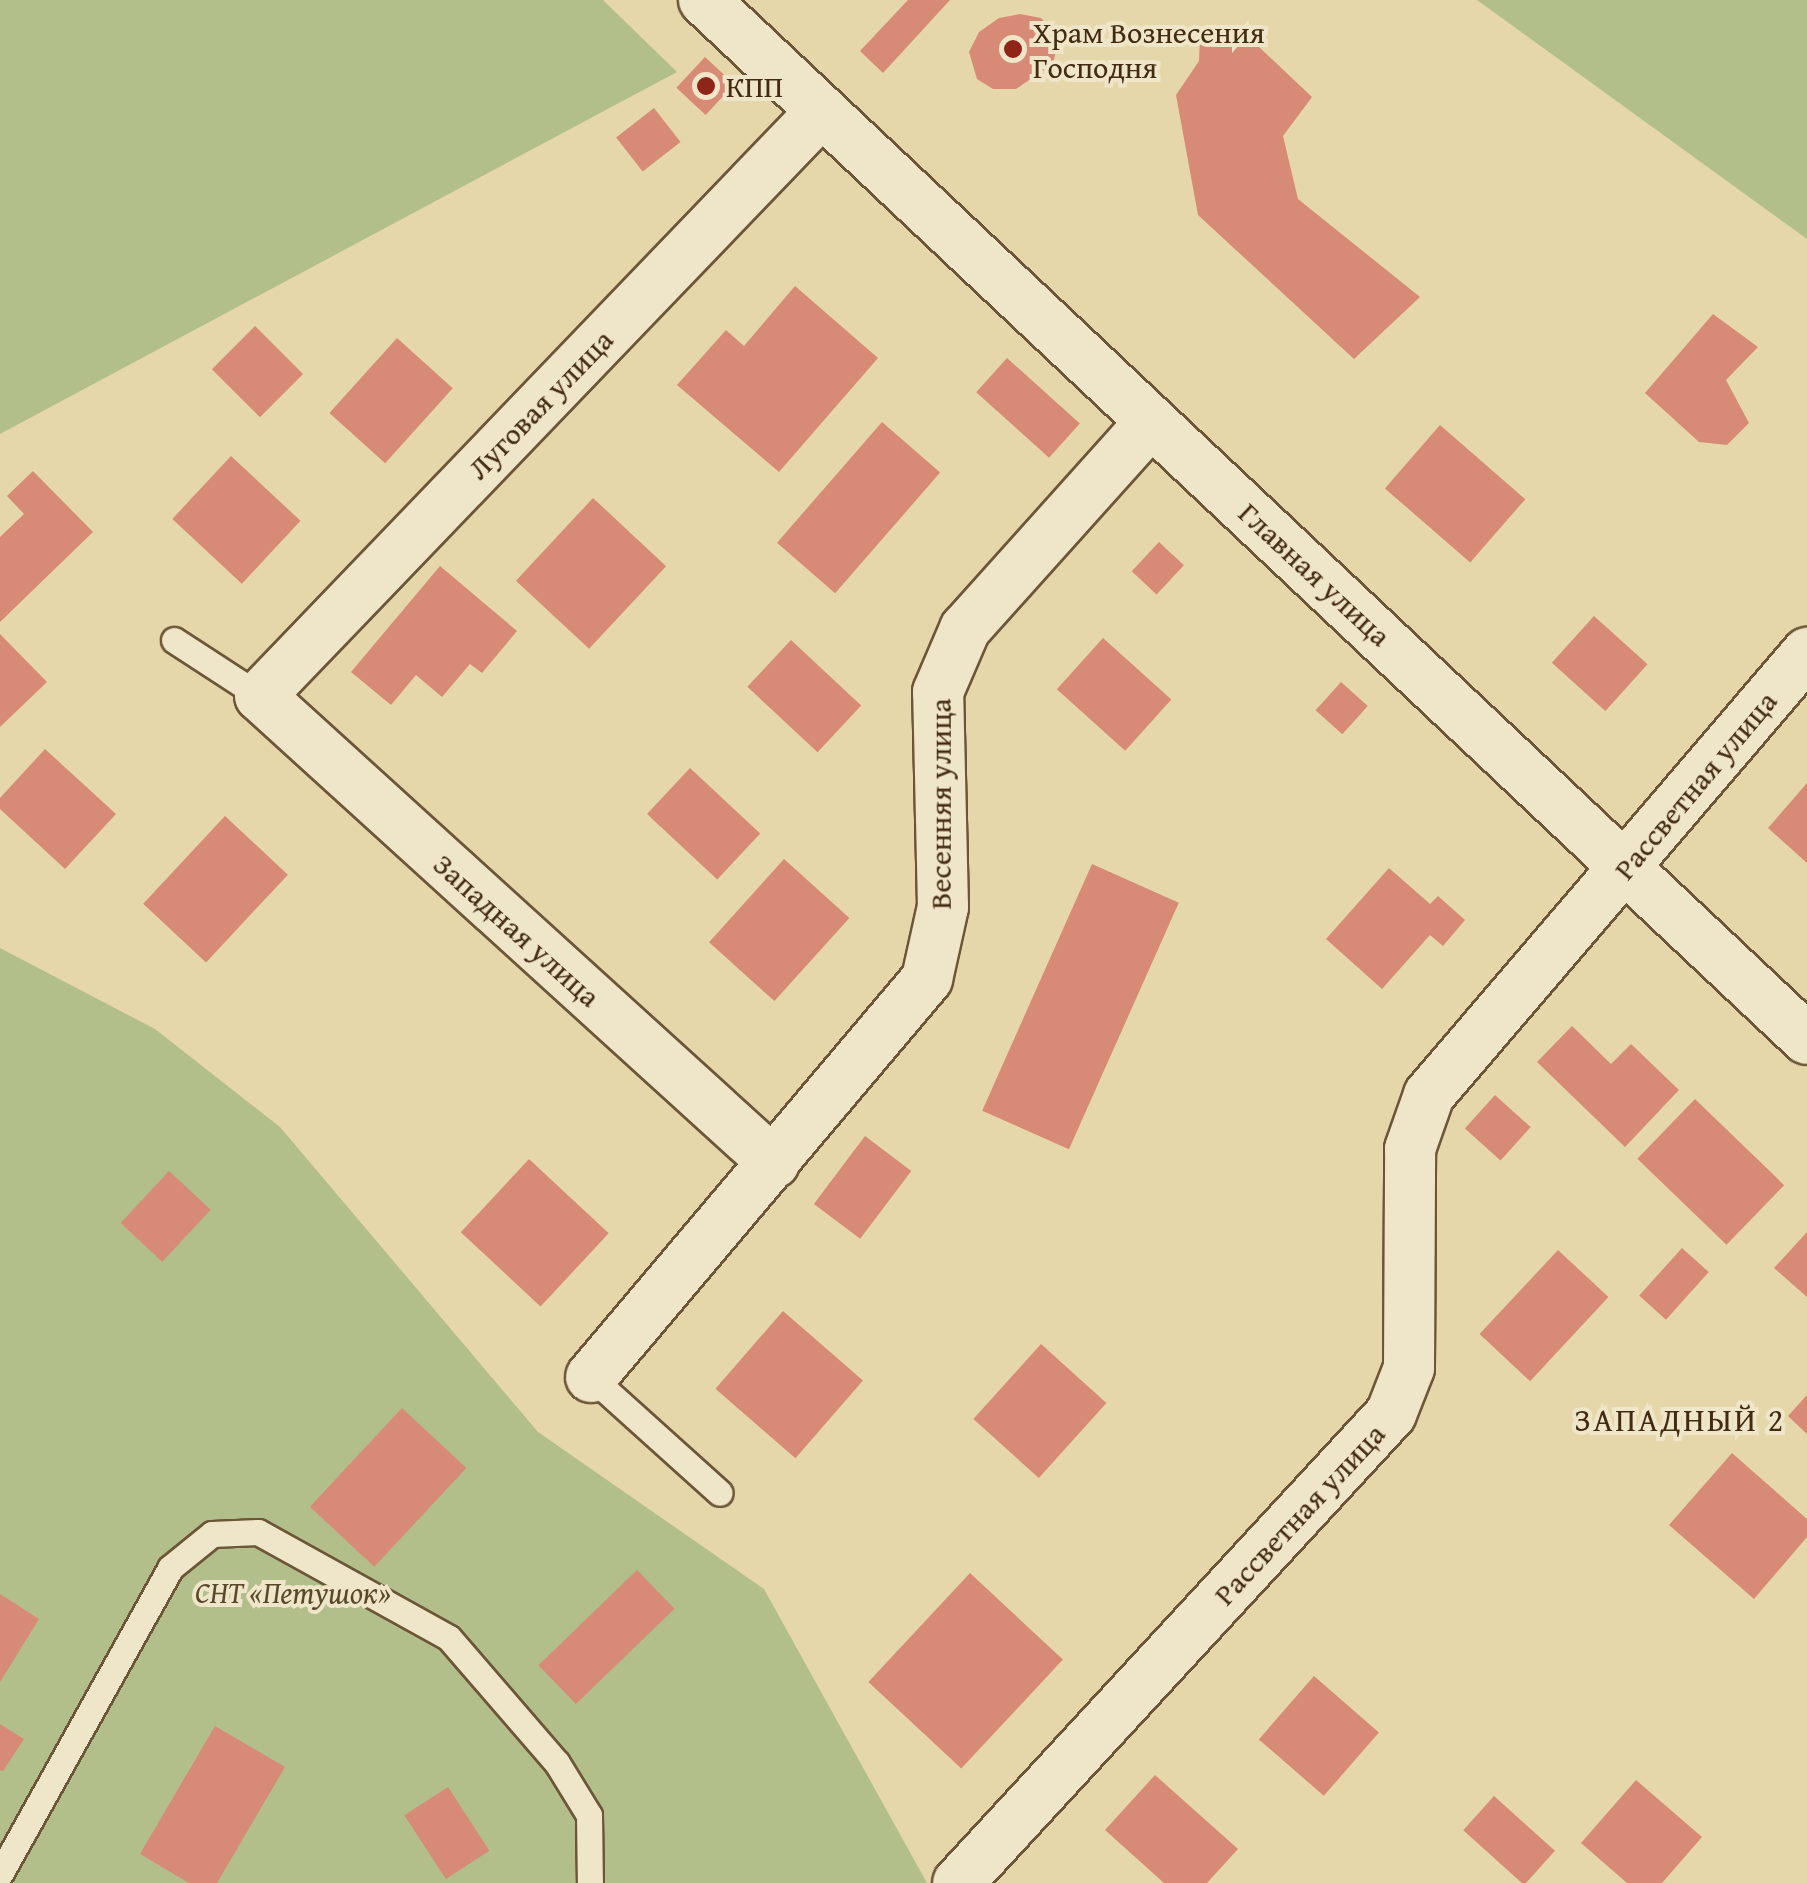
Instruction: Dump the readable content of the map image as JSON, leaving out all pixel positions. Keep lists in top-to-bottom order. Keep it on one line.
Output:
{"streets":{"street":["Луговая улица","Главная улица","Рассветная улица","Весенняя улица","Западная улица"]},"crossings":[["Луговая улица","Главная улица"],["Луговая улица","Западная улица"],["Главная улица","Рассветная улица"],["Главная улица","Весенняя улица"],["Весенняя улица","Западная улица"]],"districts":["ЗАПАДНЫЙ 2"],"parks":["СНТ «Петушок»"],"places":["Храм Вознесения Господня","КПП"]}
